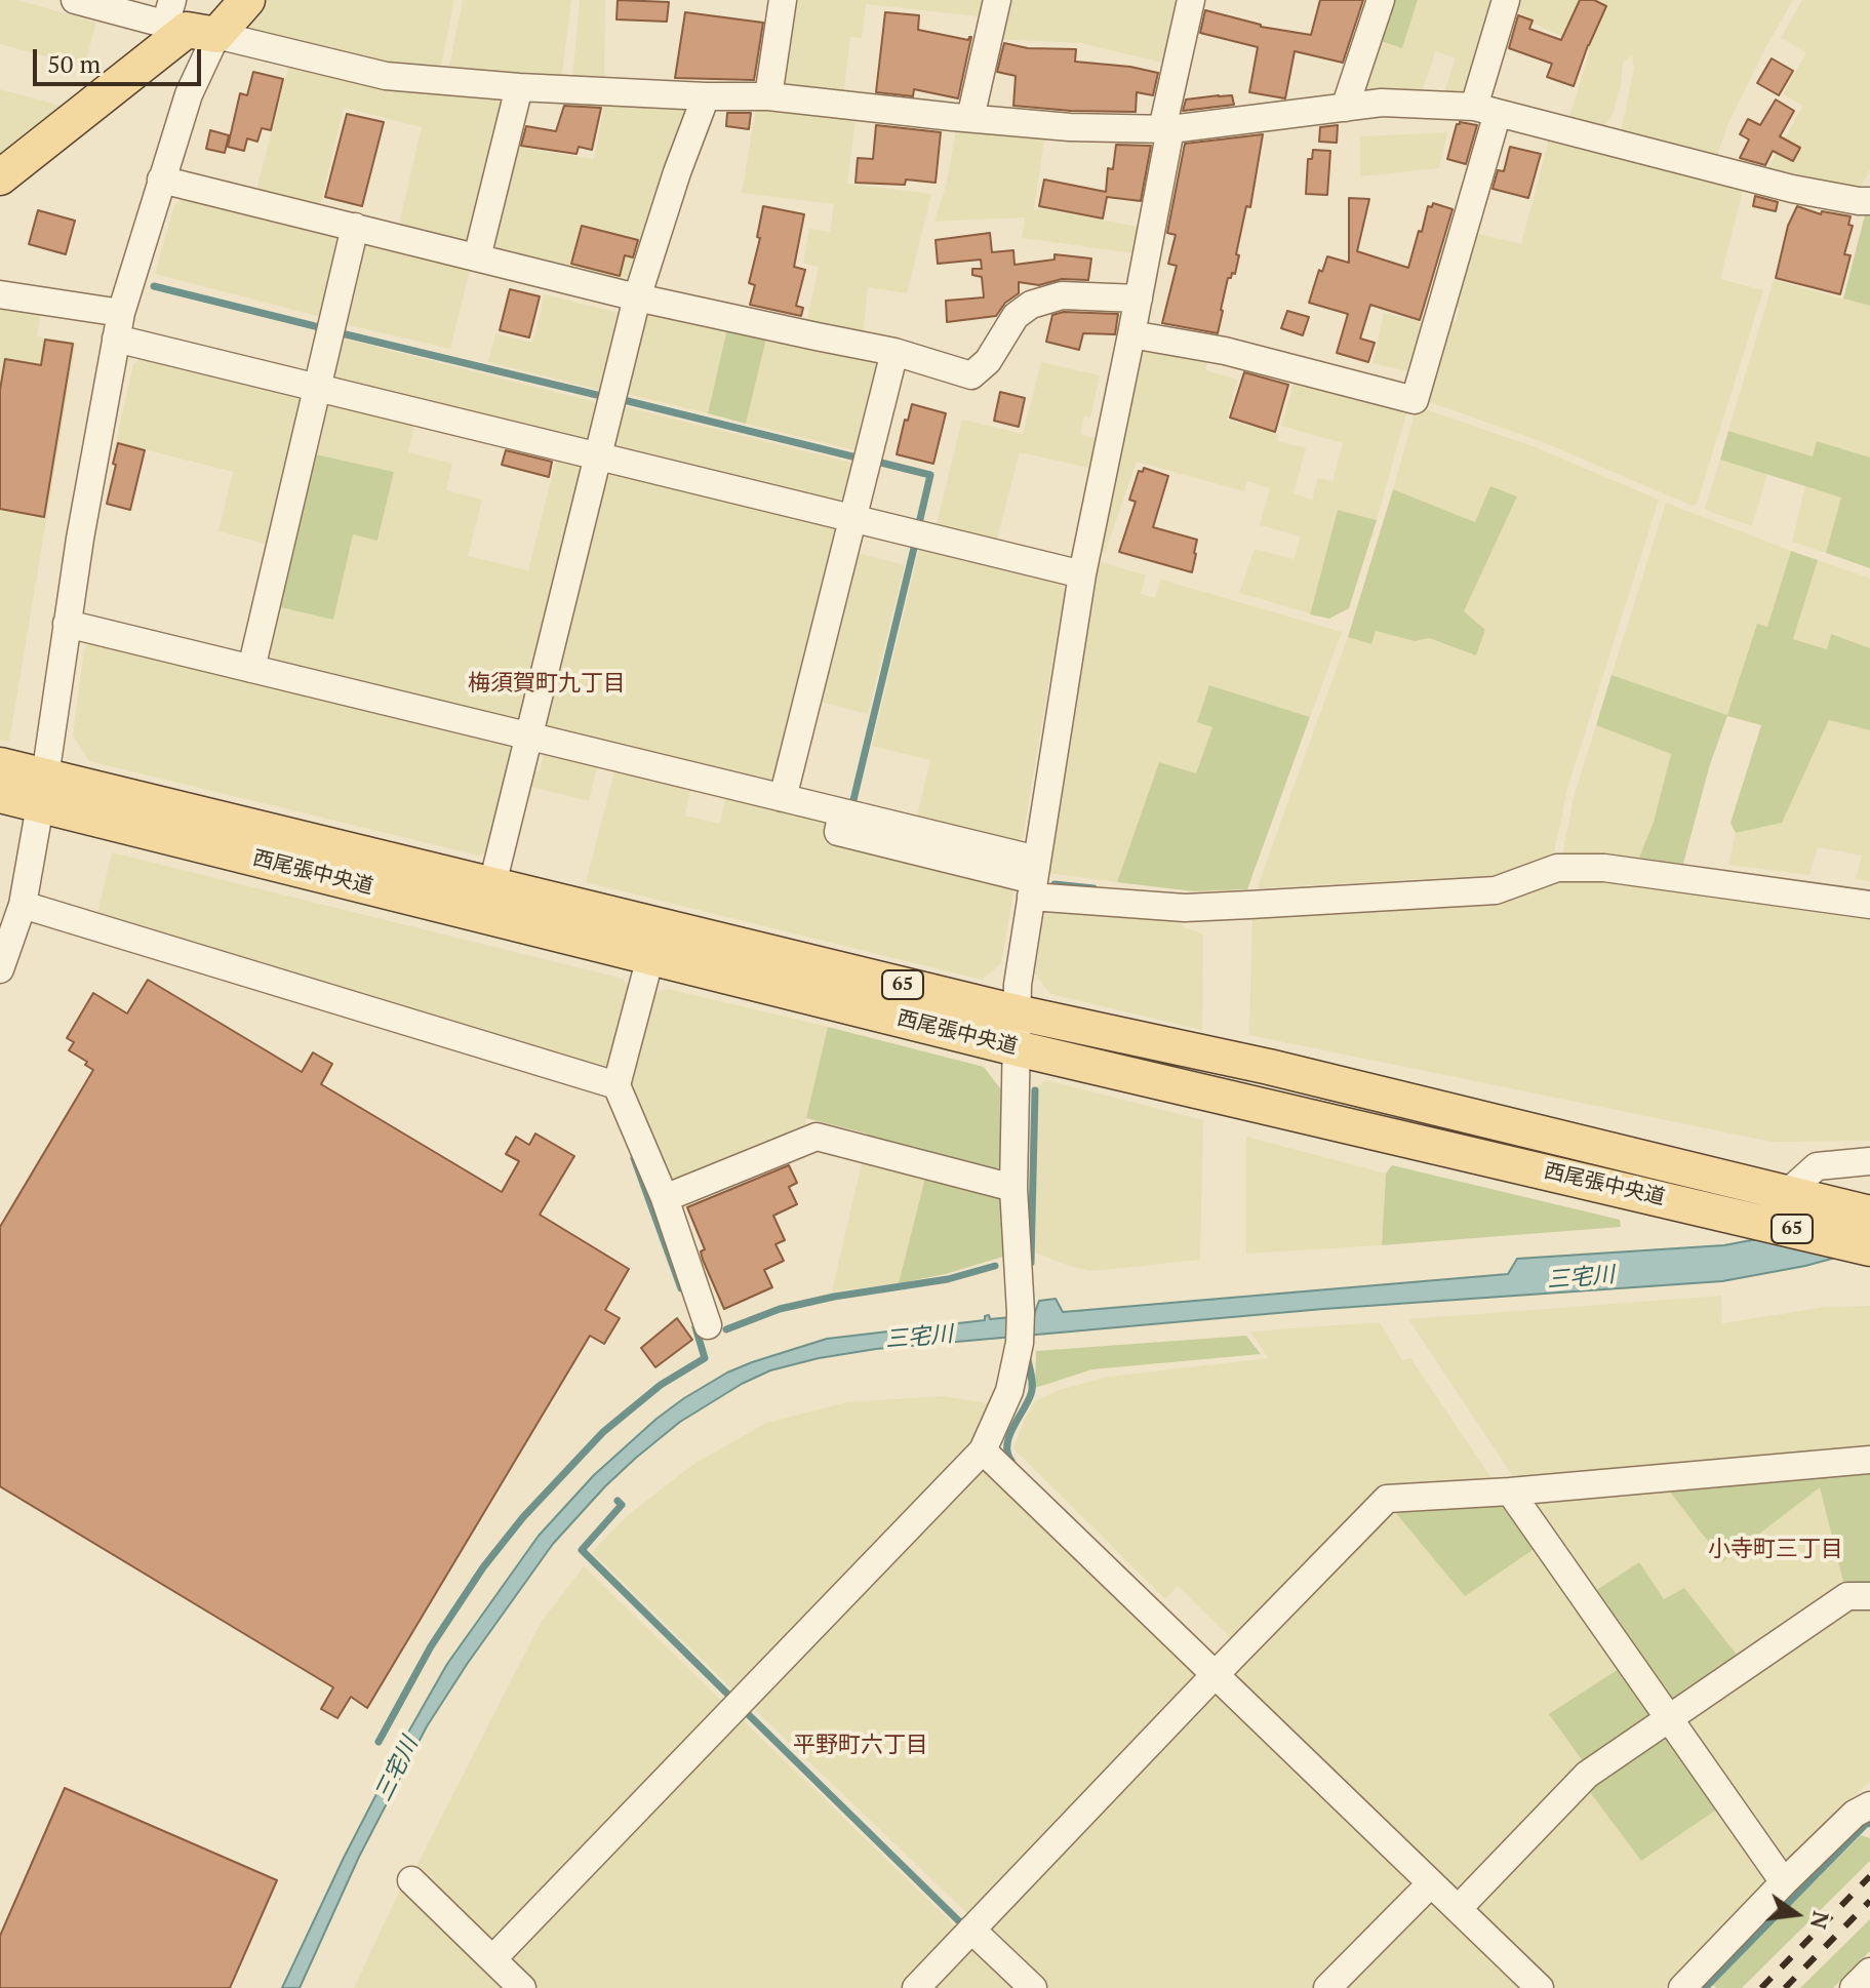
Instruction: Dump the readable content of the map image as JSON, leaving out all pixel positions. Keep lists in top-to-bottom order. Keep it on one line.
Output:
{"streets":{"main road":["西尾張中央道","65"]},"districts":["梅須賀町九丁目","小寺町三丁目","平野町六丁目"],"water":["三宅川"],"scale_bar":"50 m","north":"right"}
